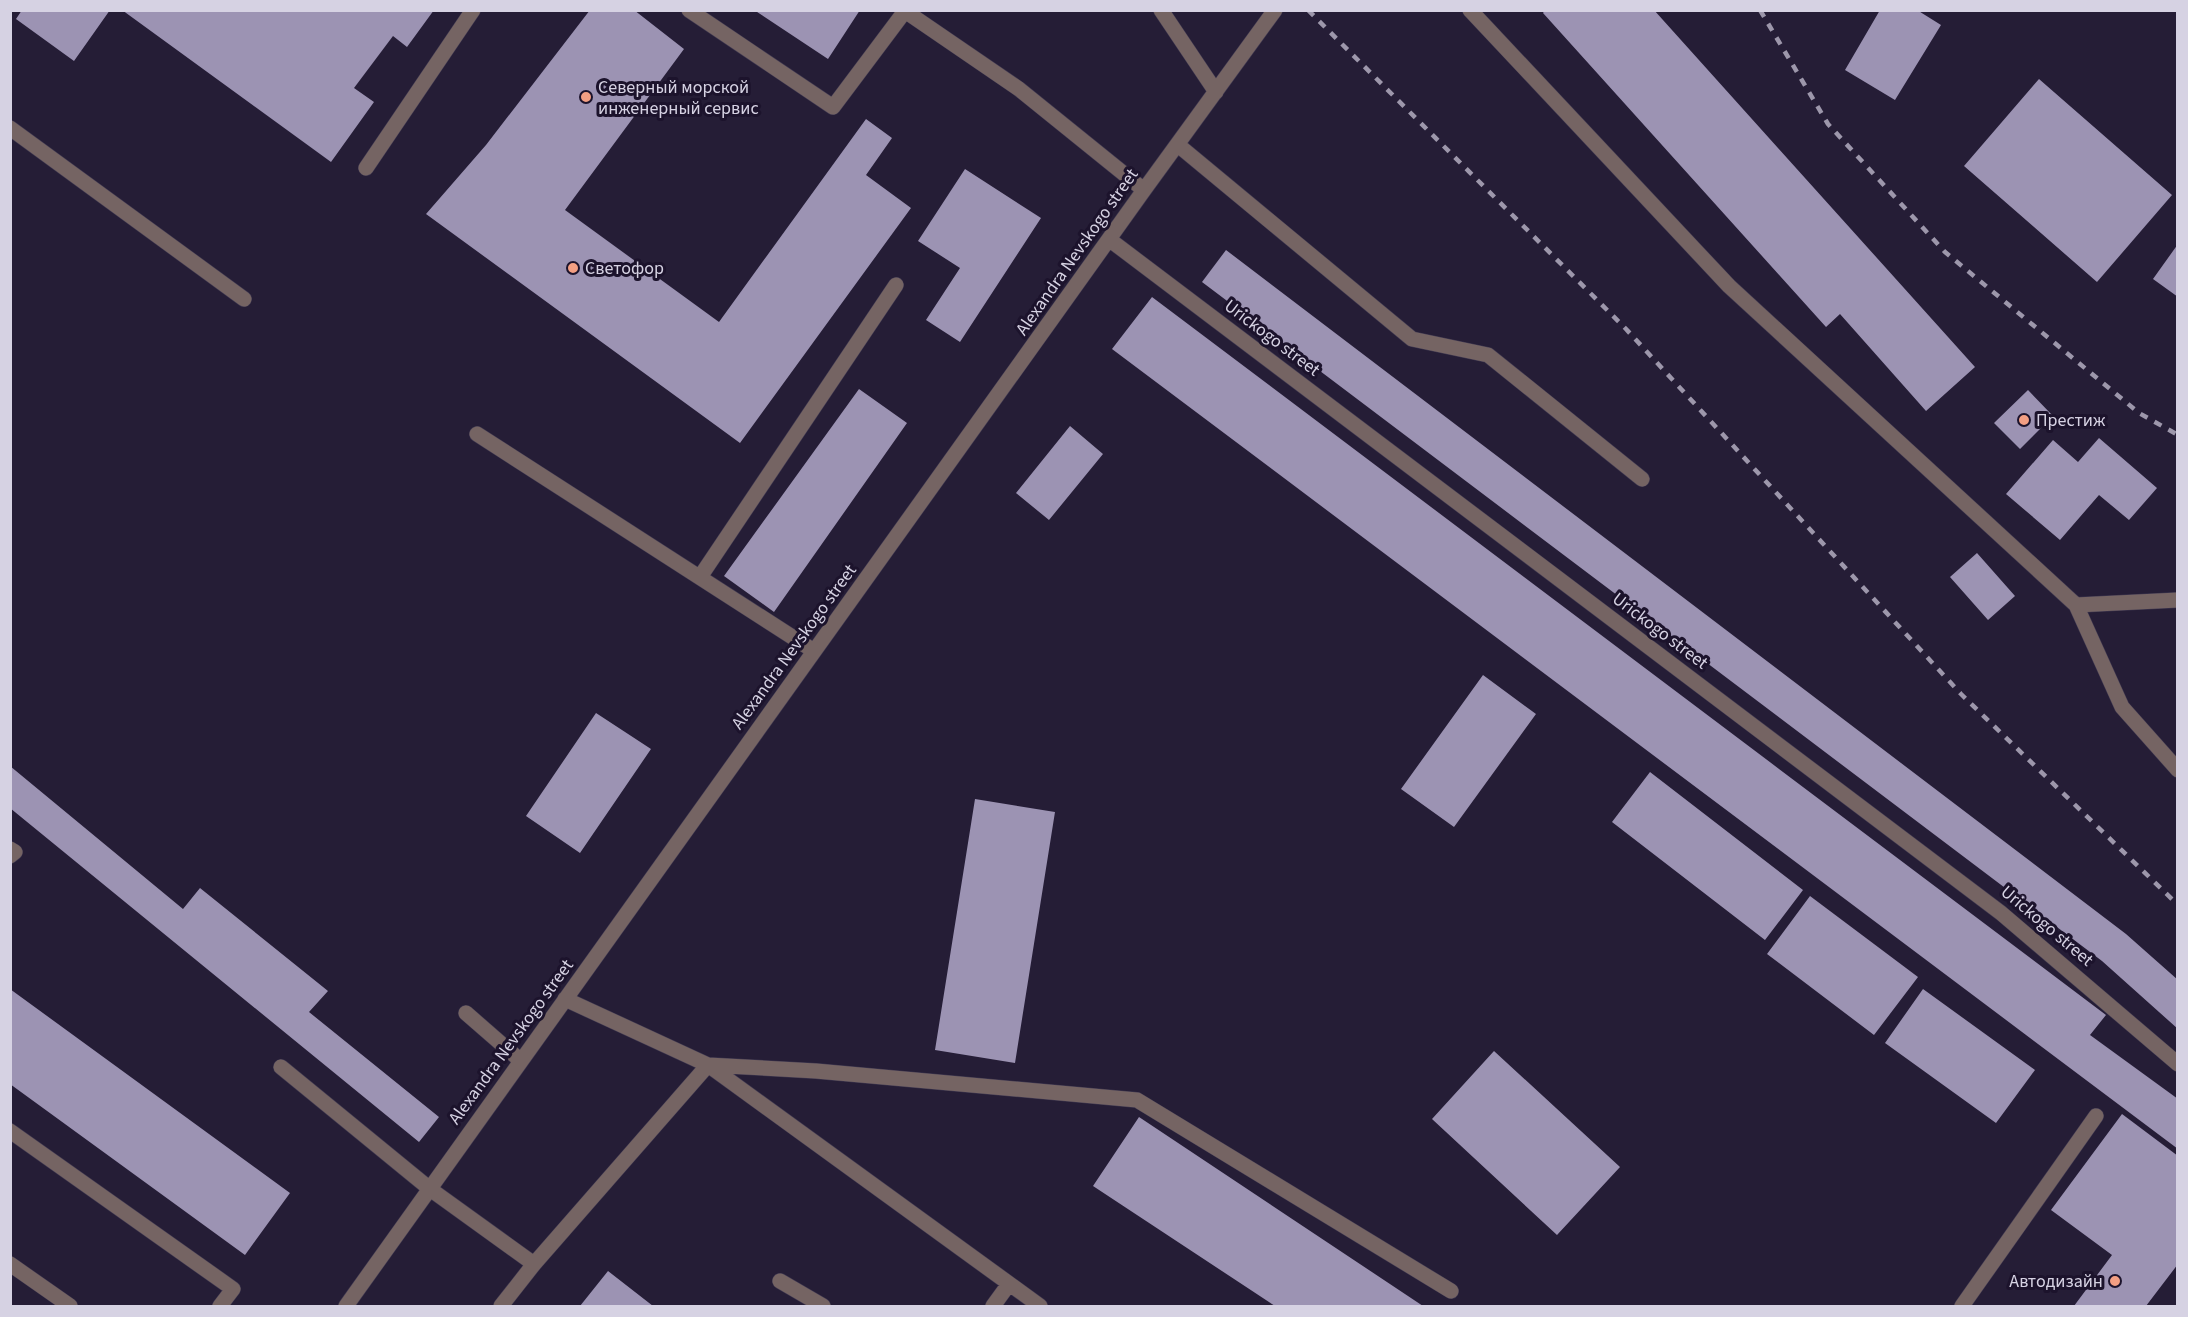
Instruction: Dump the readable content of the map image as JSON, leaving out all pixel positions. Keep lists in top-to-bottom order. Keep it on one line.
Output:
{"streets":{"street":["Alexandra Nevskogo street","Urickogo street"]},"crossings":[["Alexandra Nevskogo street","Urickogo street"]],"places":["Северный морской инженерный сервис","Светофор","Престиж","Автодизайн"]}
